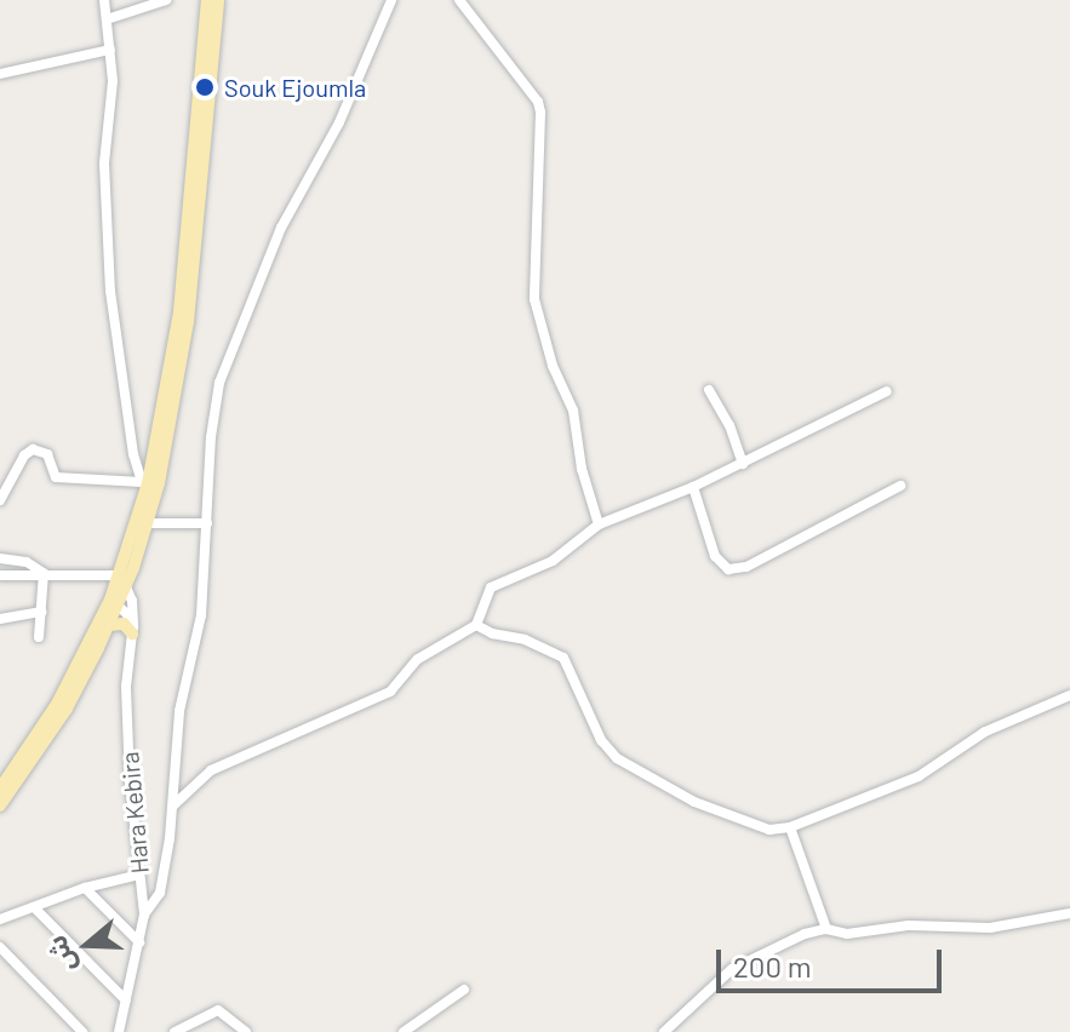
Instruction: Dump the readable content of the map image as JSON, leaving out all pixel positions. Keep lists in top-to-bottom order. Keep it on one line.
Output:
{"streets":{"street":["Hara Kebira"]},"places":["Souk Ejoumla"],"scale_bar":"200 m","north":"left"}
